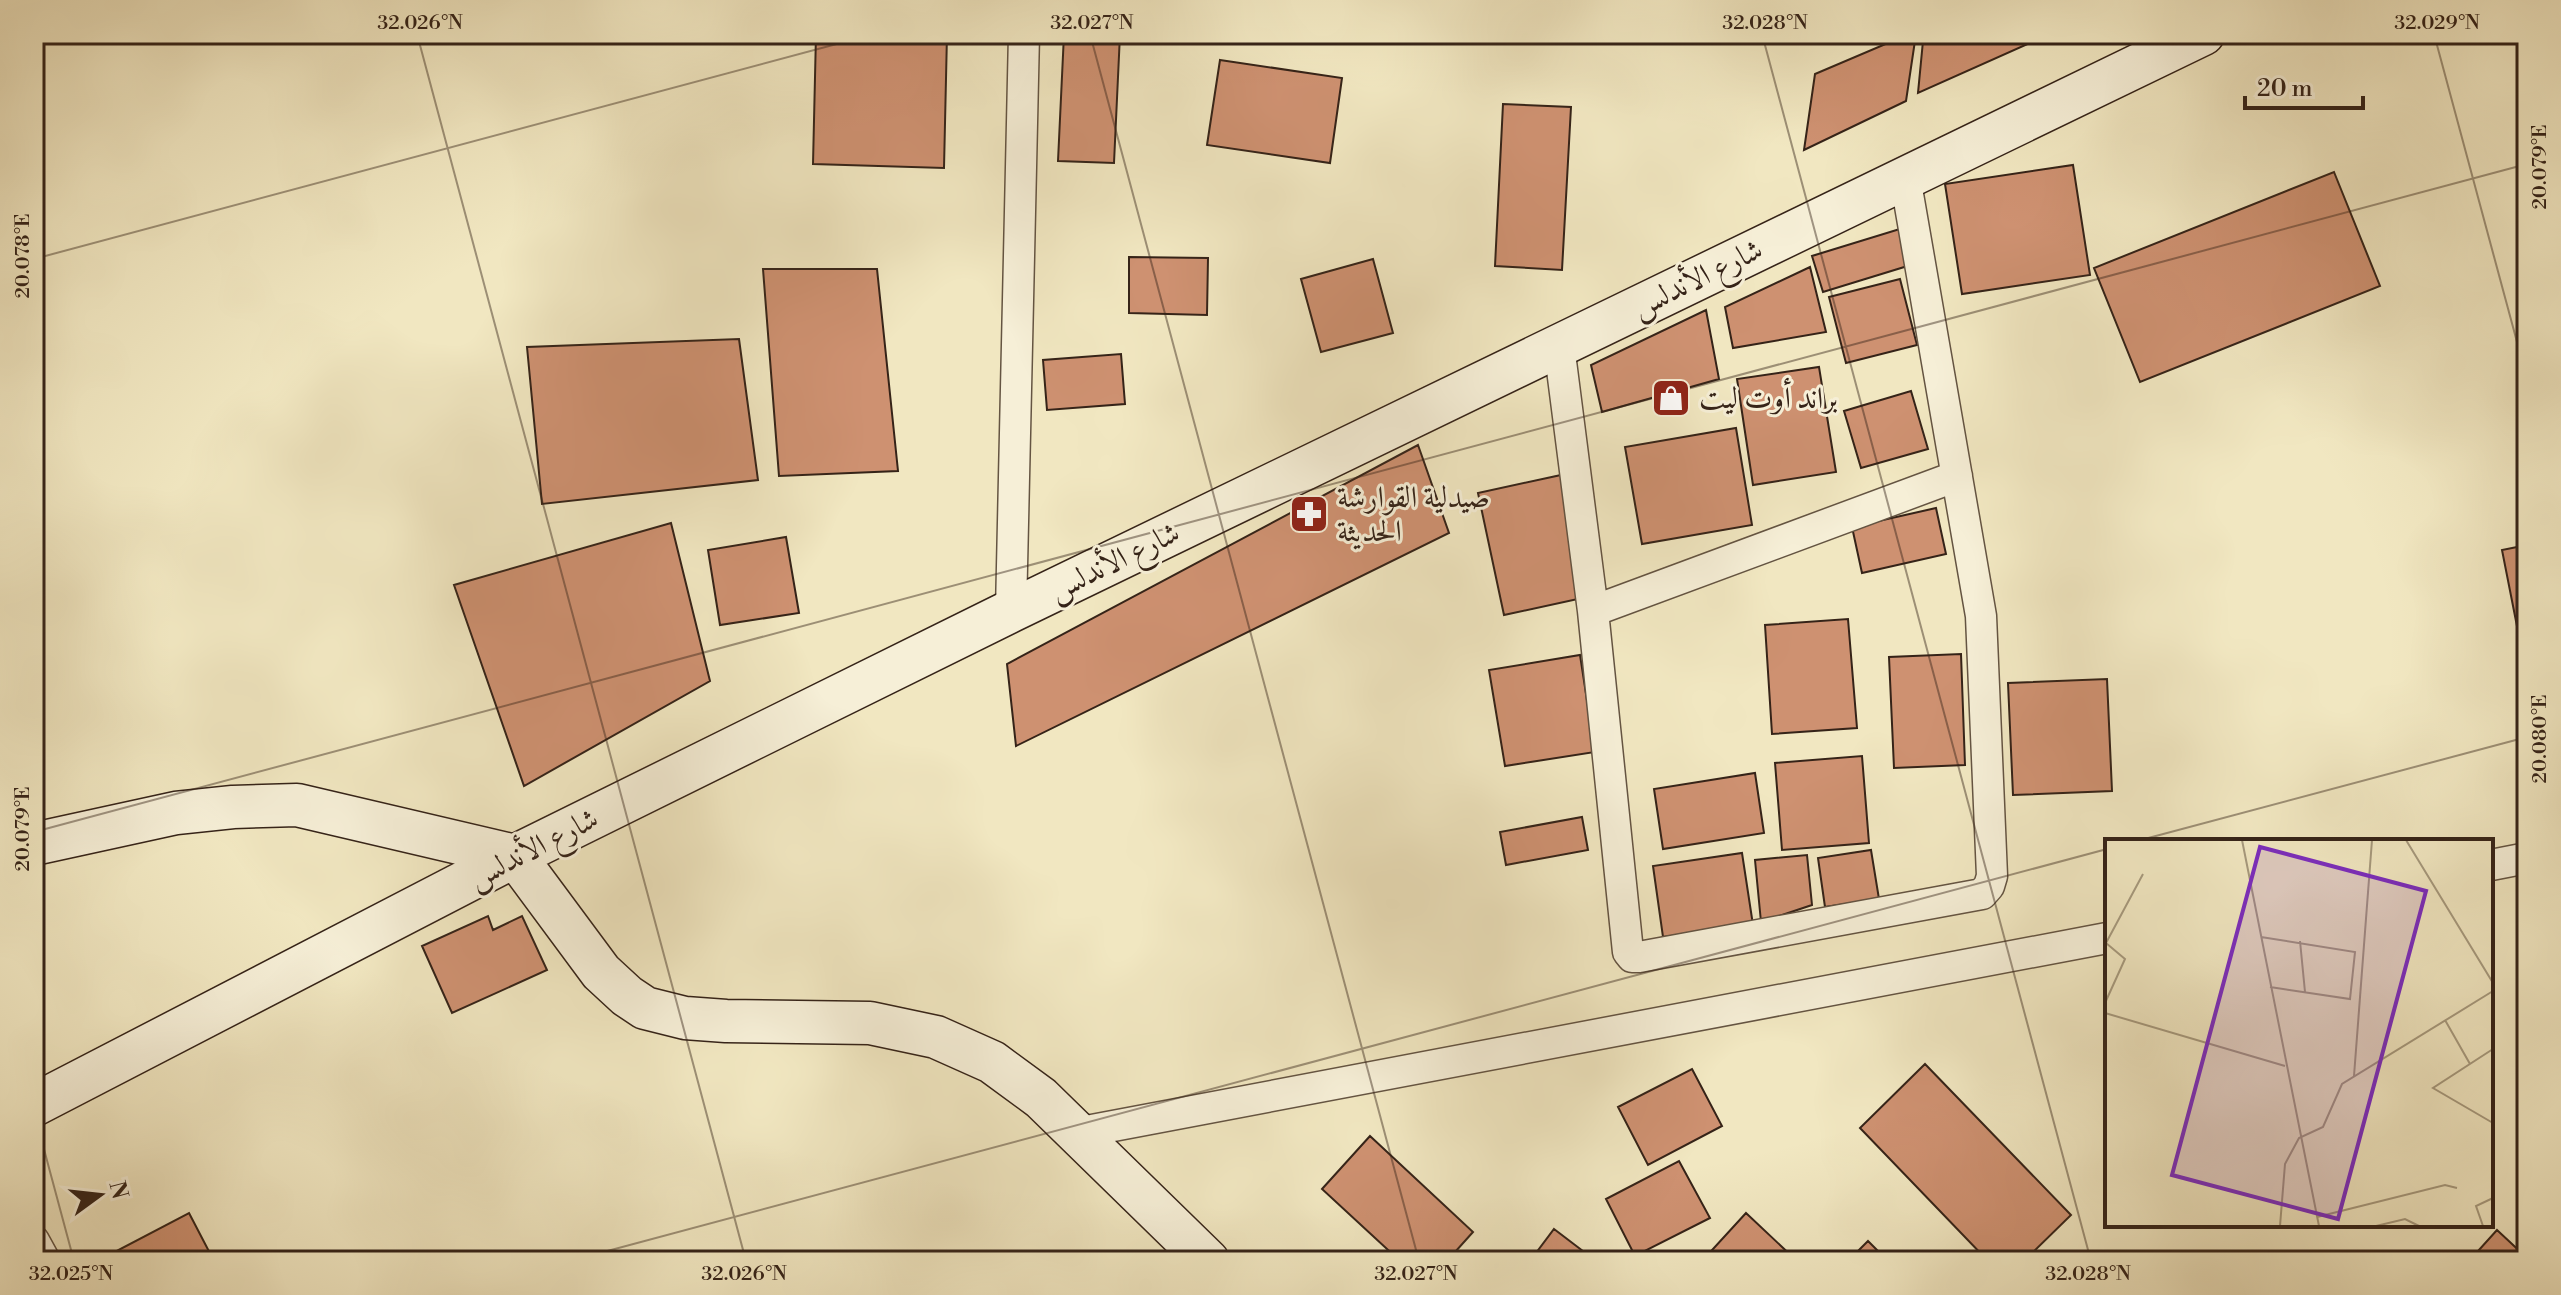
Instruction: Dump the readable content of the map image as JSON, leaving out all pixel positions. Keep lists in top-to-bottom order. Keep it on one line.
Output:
{"streets":{"main road":["شارع الأندلس"]},"places":{"shop":["براند أوت ليت"],"pharmacy":["صيدلية القوارشة الحديثة"]},"scale_bar":"20 m","north":"right","coordinates":["32.026°N","32.027°N","32.028°N","32.029°N","20.079°E","20.078°E","20.080°E","32.025°N"]}
